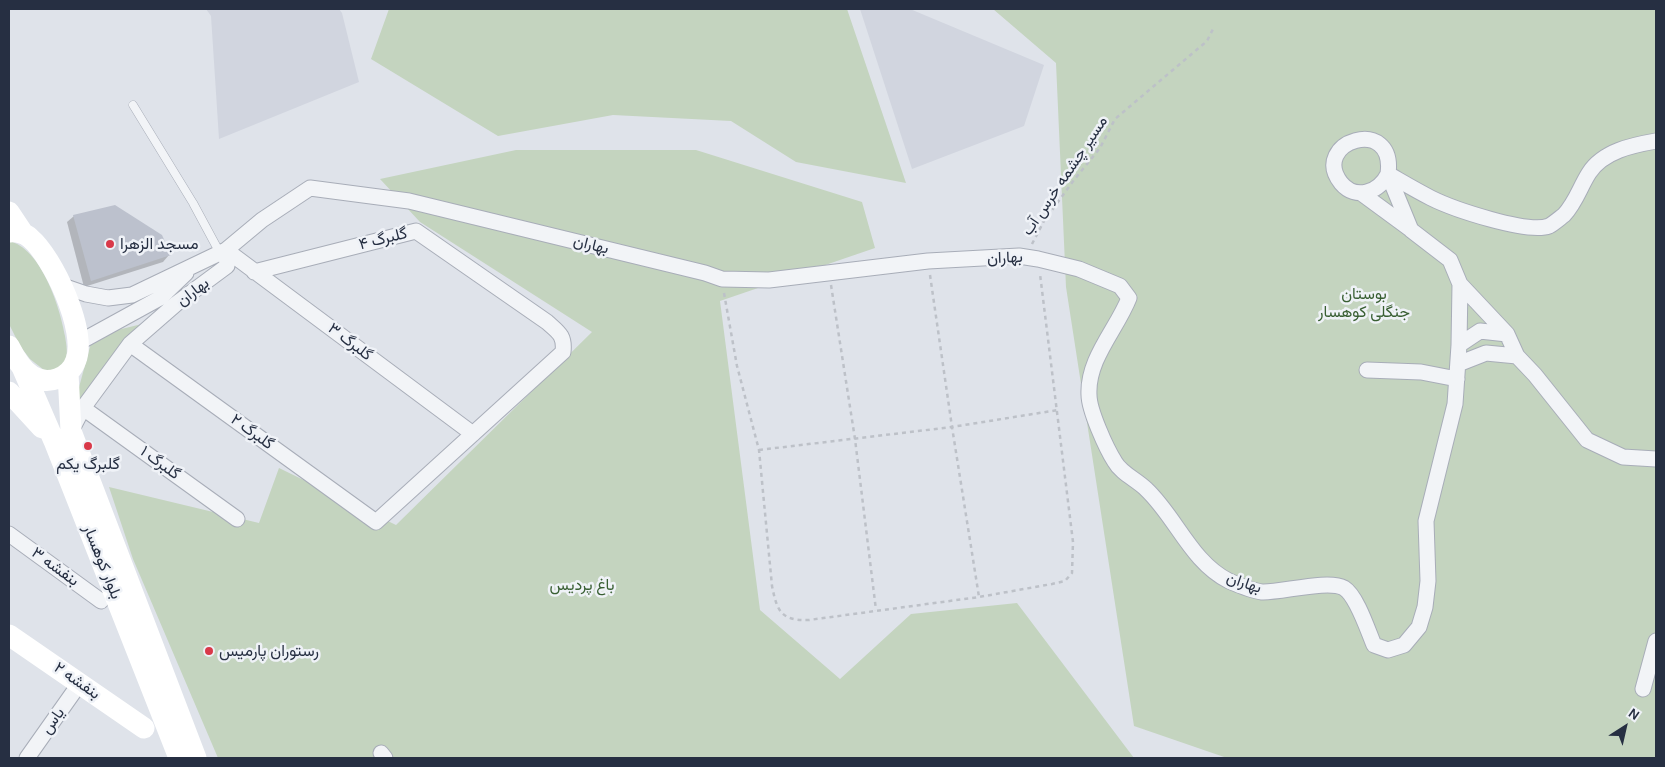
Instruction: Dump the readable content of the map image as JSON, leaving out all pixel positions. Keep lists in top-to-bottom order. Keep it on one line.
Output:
{"streets":{"main road":["بلوار کوهسار","بنفشه ۲"],"street":["گلبرگ ۴","بهاران","گلبرگ ۳","گلبرگ ۲","گلبرگ ۱","بنفشه ۳","یاس"],"path":["مسیر چشمه خرس آب"]},"crossings":[["مسیر چشمه خرس آب","بهاران"],["گلبرگ ۴","گلبرگ ۳"],["گلبرگ ۴","گلبرگ ۲"],["بهاران","گلبرگ ۳"],["بهاران","گلبرگ ۲"],["بهاران","گلبرگ ۱"],["بهاران","بلوار کوهسار"],["گلبرگ ۳","گلبرگ ۲"],["بنفشه ۲","یاس"]],"parks":["بوستان جنگلی کوهسار","باغ پردیس"],"places":["مسجد الزهرا","گلبرگ یکم","رستوران پارمیس"],"north":"top right"}
